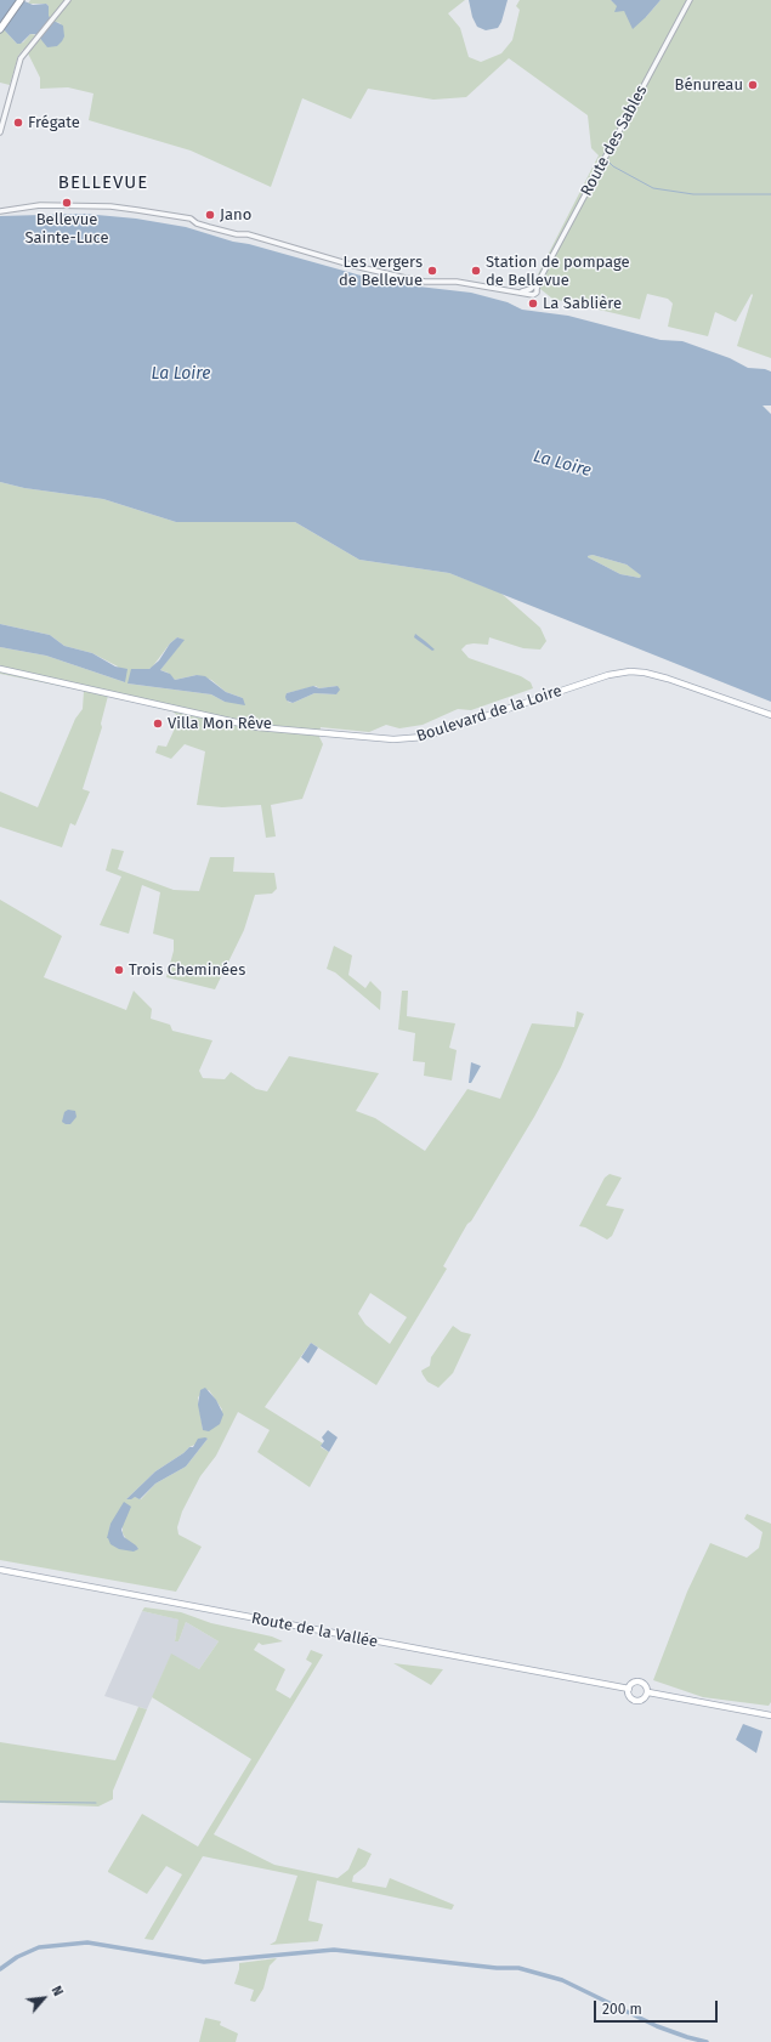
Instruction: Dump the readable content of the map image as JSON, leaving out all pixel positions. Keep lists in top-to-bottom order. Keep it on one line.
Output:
{"streets":{"main road":["Boulevard de la Loire","Route de la Vallée"],"street":["Route des Sables"]},"districts":["BELLEVUE"],"water":["La Loire"],"places":["Bénureau","Frégate","Bellevue Sainte-Luce","Jano","Les vergers de Bellevue","Station de pompage de Bellevue","La Sablière","Villa Mon Rêve","Trois Cheminées"],"scale_bar":"200 m","north":"top right"}
